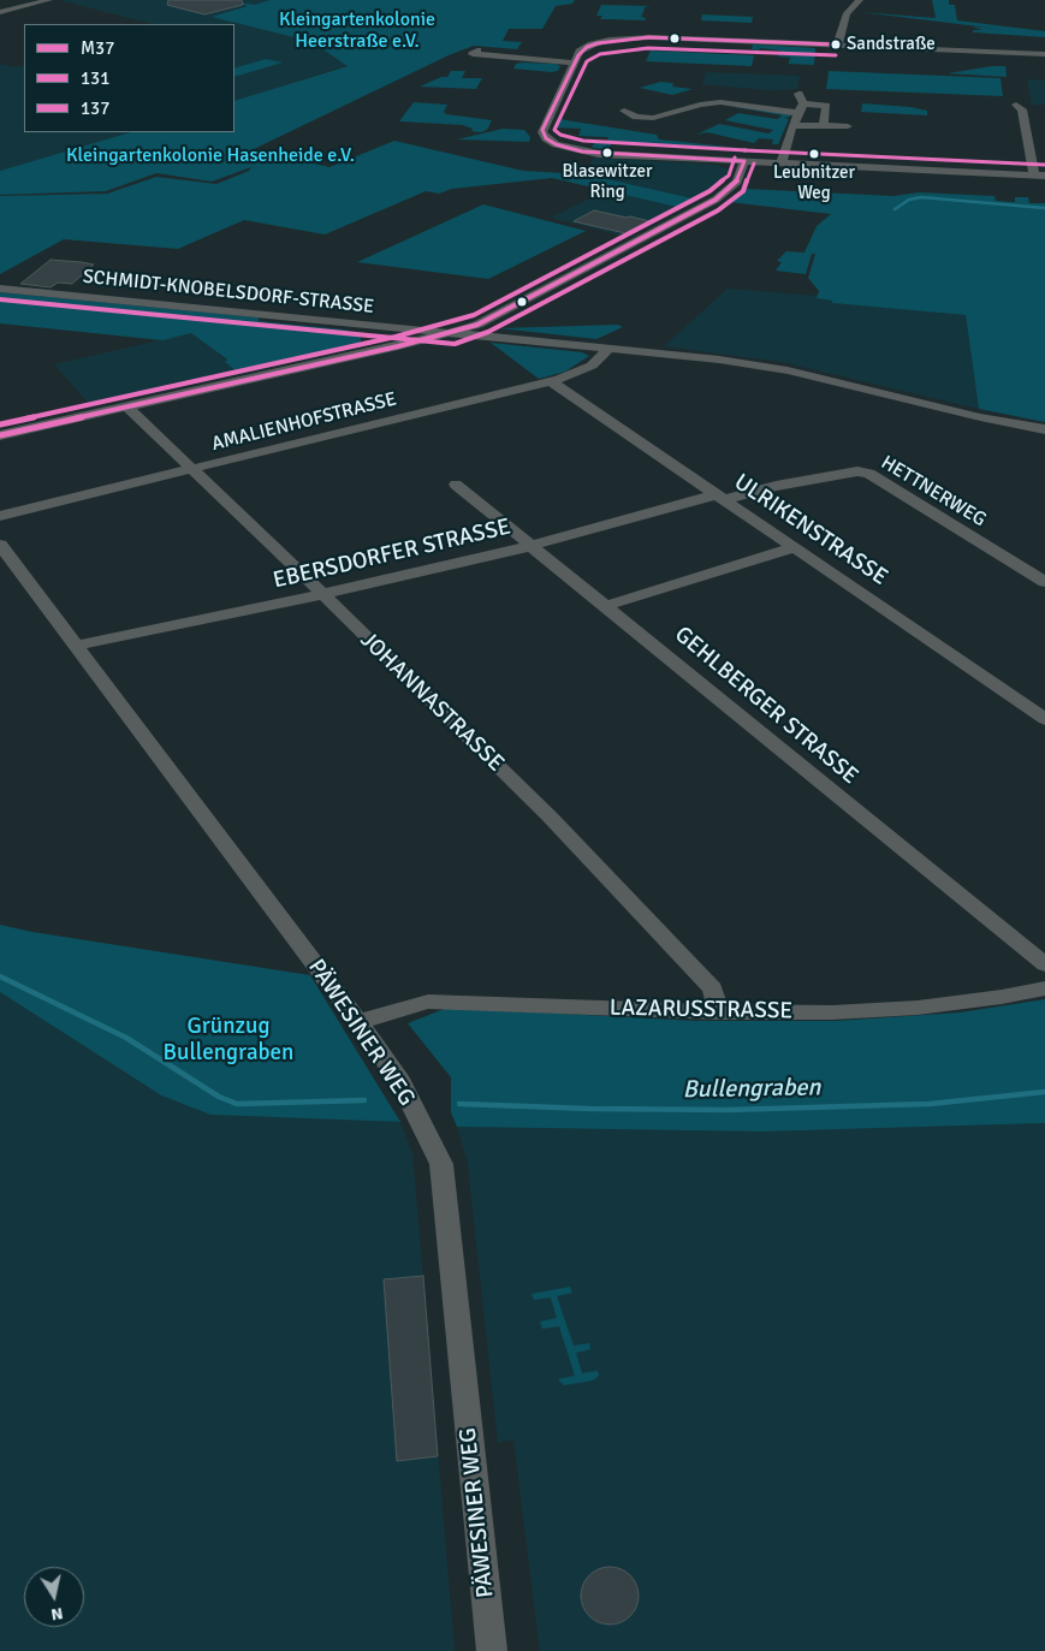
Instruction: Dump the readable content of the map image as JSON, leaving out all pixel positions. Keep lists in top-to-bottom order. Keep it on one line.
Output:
{"streets":{"street":["SCHMIDT-KNOBELSDORF-STRASSE","AMALIENHOFSTRASSE","HETTNERWEG","ULRIKENSTRASSE","EBERSDORFER STRASSE","JOHANNASTRASSE","GEHLBERGER STRASSE","LAZARUSSTRASSE","PÄWESINER WEG"]},"crossings":[["AMALIENHOFSTRASSE","ULRIKENSTRASSE"],["AMALIENHOFSTRASSE","JOHANNASTRASSE"],["HETTNERWEG","ULRIKENSTRASSE"],["HETTNERWEG","EBERSDORFER STRASSE"],["ULRIKENSTRASSE","EBERSDORFER STRASSE"],["EBERSDORFER STRASSE","JOHANNASTRASSE"],["EBERSDORFER STRASSE","GEHLBERGER STRASSE"],["EBERSDORFER STRASSE","PÄWESINER WEG"],["JOHANNASTRASSE","LAZARUSSTRASSE"],["LAZARUSSTRASSE","PÄWESINER WEG"]],"water":["Bullengraben"],"parks":["Kleingartenkolonie Heerstraße e.V.","Kleingartenkolonie Hasenheide e.V.","Grünzug Bullengraben"],"places":["Sandstraße","Blasewitzer Ring","Leubnitzer Weg"],"lines":["transit line M37","transit line 131","transit line 137"],"legend":["M37","131","137"],"north":"bottom"}
